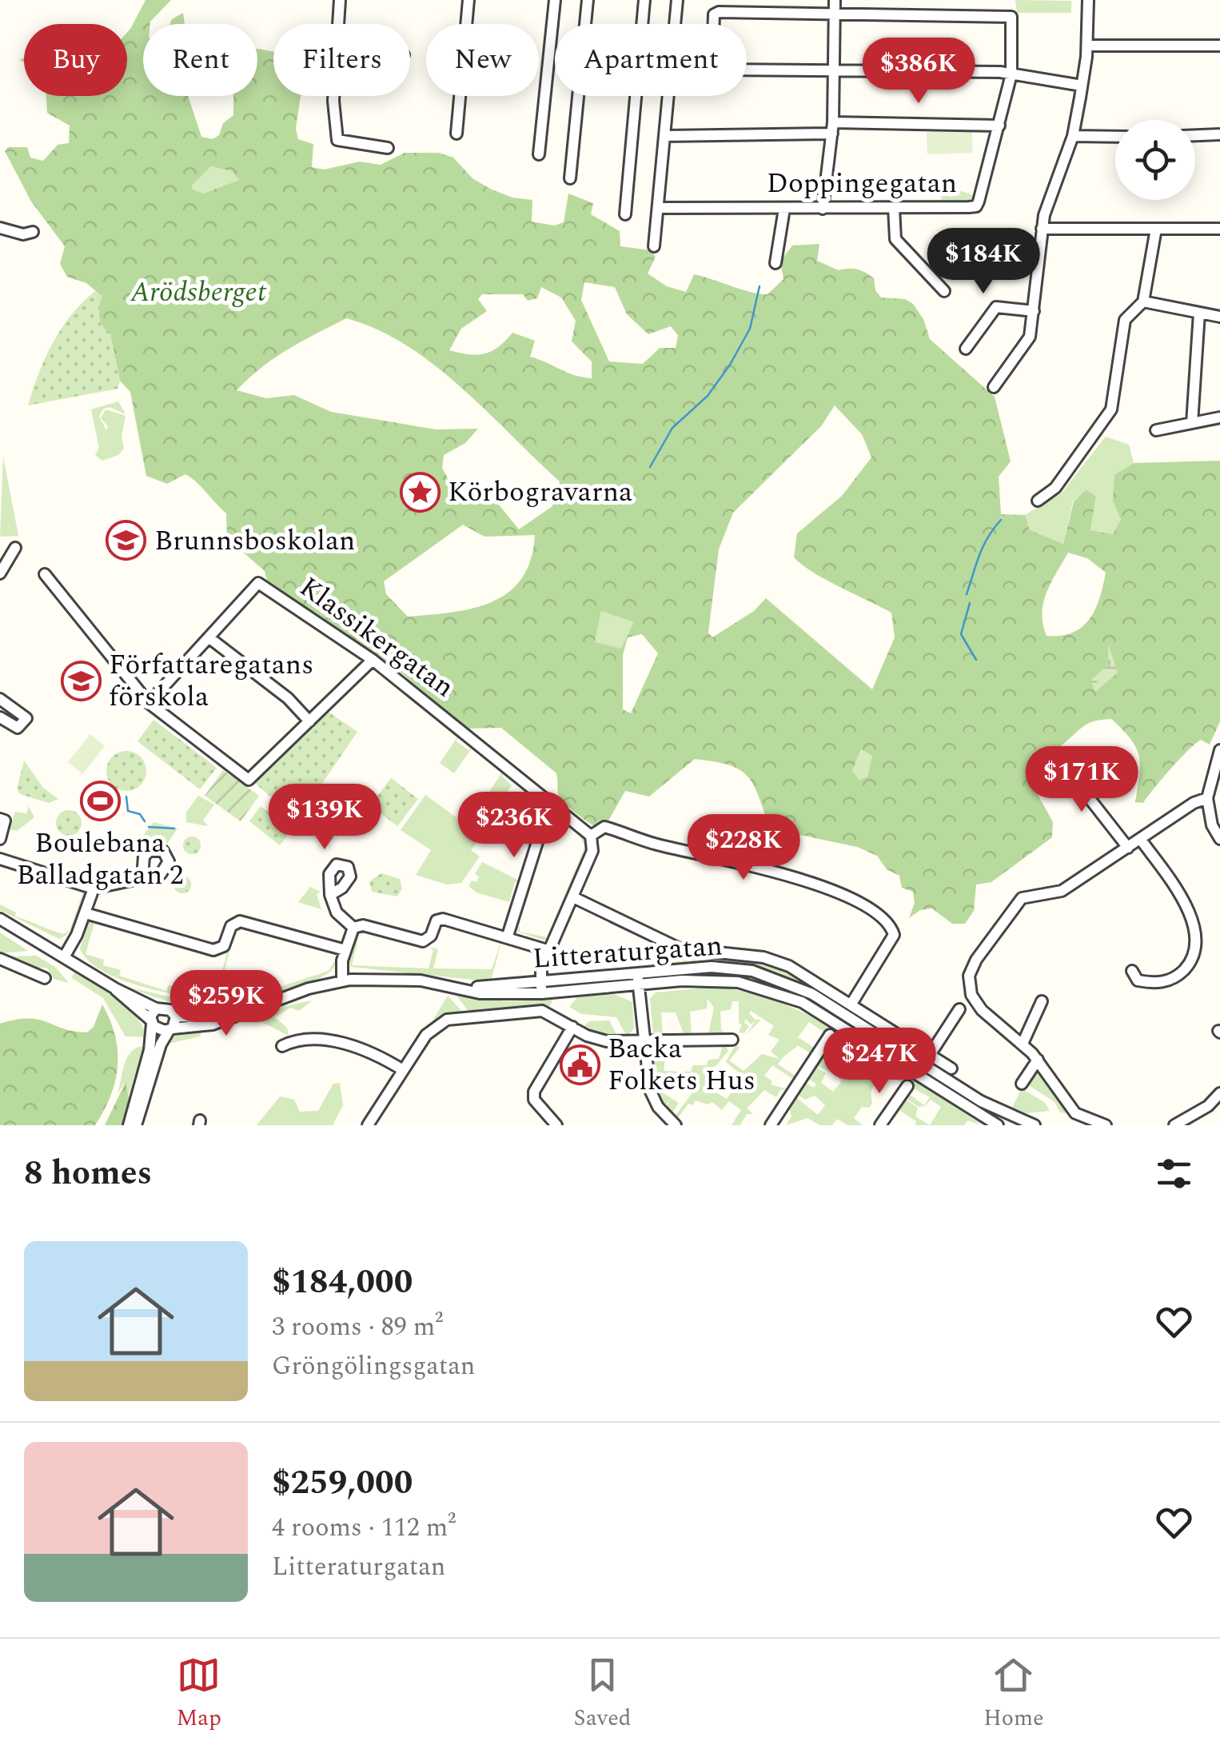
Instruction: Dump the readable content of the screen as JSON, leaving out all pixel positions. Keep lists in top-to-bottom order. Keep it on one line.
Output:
{"streets":{"street":["Doppingegatan","Klassikergatan","Litteraturgatan"]},"parks":["Arödsberget"],"places":{"place":["Körbogravarna"],"school or university":["Brunnsboskolan","Författaregatans förskola"],"sports":["Boulebana Balladgatan 2"],"public building":["Backa Folkets Hus"]},"page":{"chip":["Buy","Rent","Filters","New","Apartment"],"price":["$386K","$184K","$171K","$139K","$236K","$228K","$259K","$247K"],"heading":"8 homes","list":[{"name":"$184,000","note":"3 rooms · 89 m² · Gröngölingsgatan"},{"name":"$259,000","note":"4 rooms · 112 m² · Litteraturgatan"}],"tabs":["Map","Saved","Home"]}}
